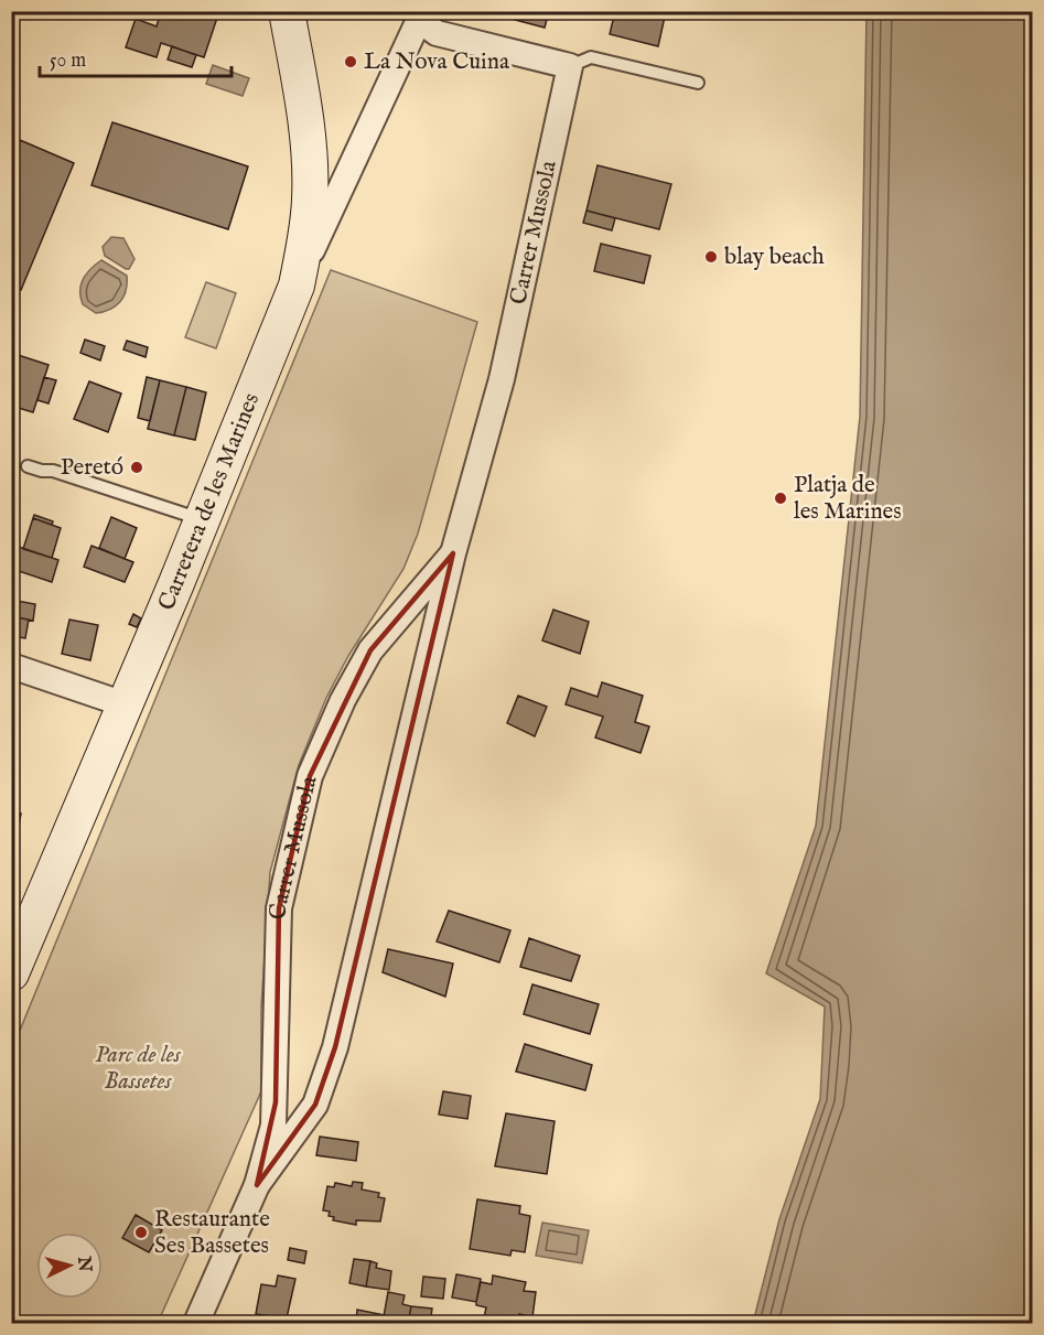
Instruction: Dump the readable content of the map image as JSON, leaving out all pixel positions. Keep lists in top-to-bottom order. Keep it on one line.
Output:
{"streets":{"main road":["Carretera de les Marines"],"street":["Carrer Mussola"]},"parks":["Parc de les Bassetes"],"places":["La Nova Cuina","blay beach","Peretó","Platja de les Marines","Restaurante Ses Bassetes"],"scale_bar":"50 m","north":"right"}
